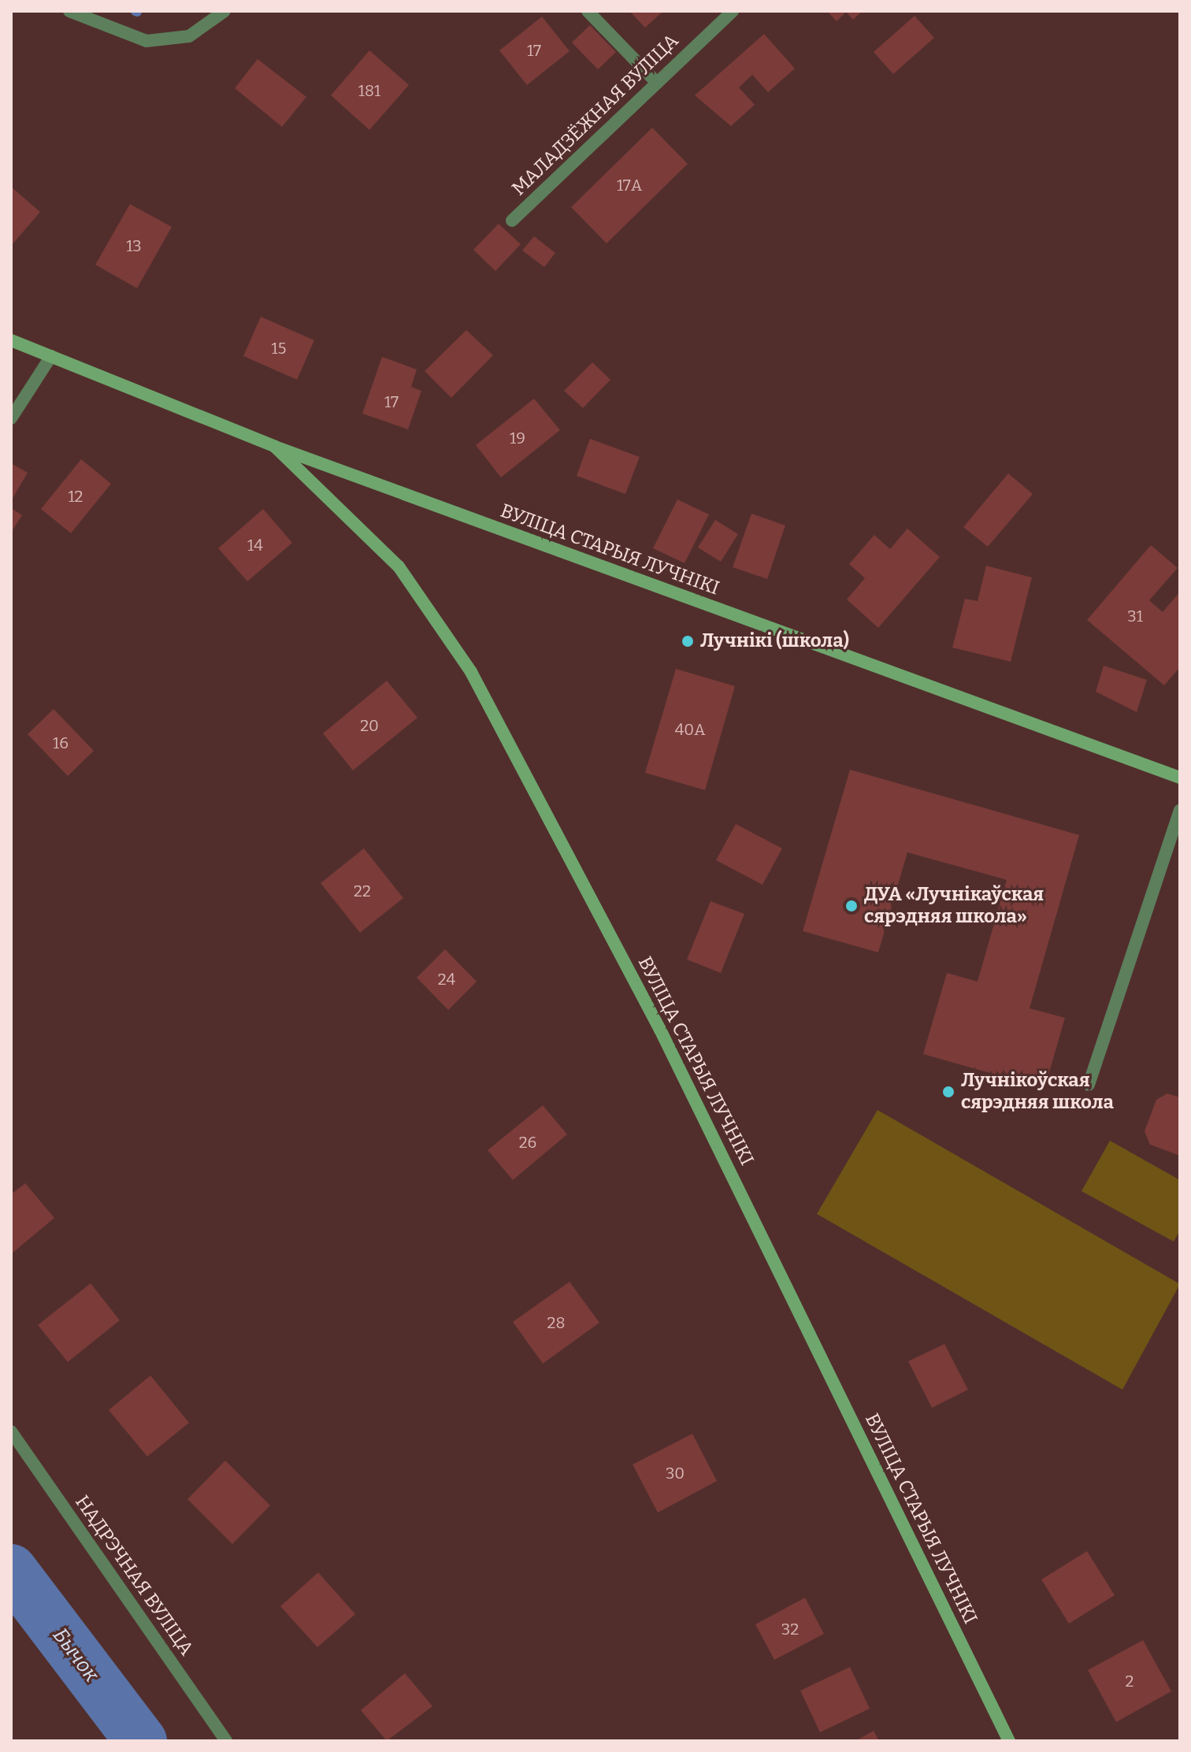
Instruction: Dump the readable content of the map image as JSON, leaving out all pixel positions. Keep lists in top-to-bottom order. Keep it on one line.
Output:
{"streets":{"main road":["ВУЛІЦА СТАРЫЯ ЛУЧНІКІ"],"street":["МАЛАДЗЁЖНАЯ ВУЛІЦА","НАДРЭЧНАЯ ВУЛІЦА"]},"water":["Бычок"],"places":["Лучнікі (школа)","ДУА «Лучнікаўская сярэдняя школа»","Лучнікоўская сярэдняя школа"],"house_numbers":["17","181","17А","13","15","17","19","12","14","31","20","40А","16","22","24","26","28","30","32","2"]}
